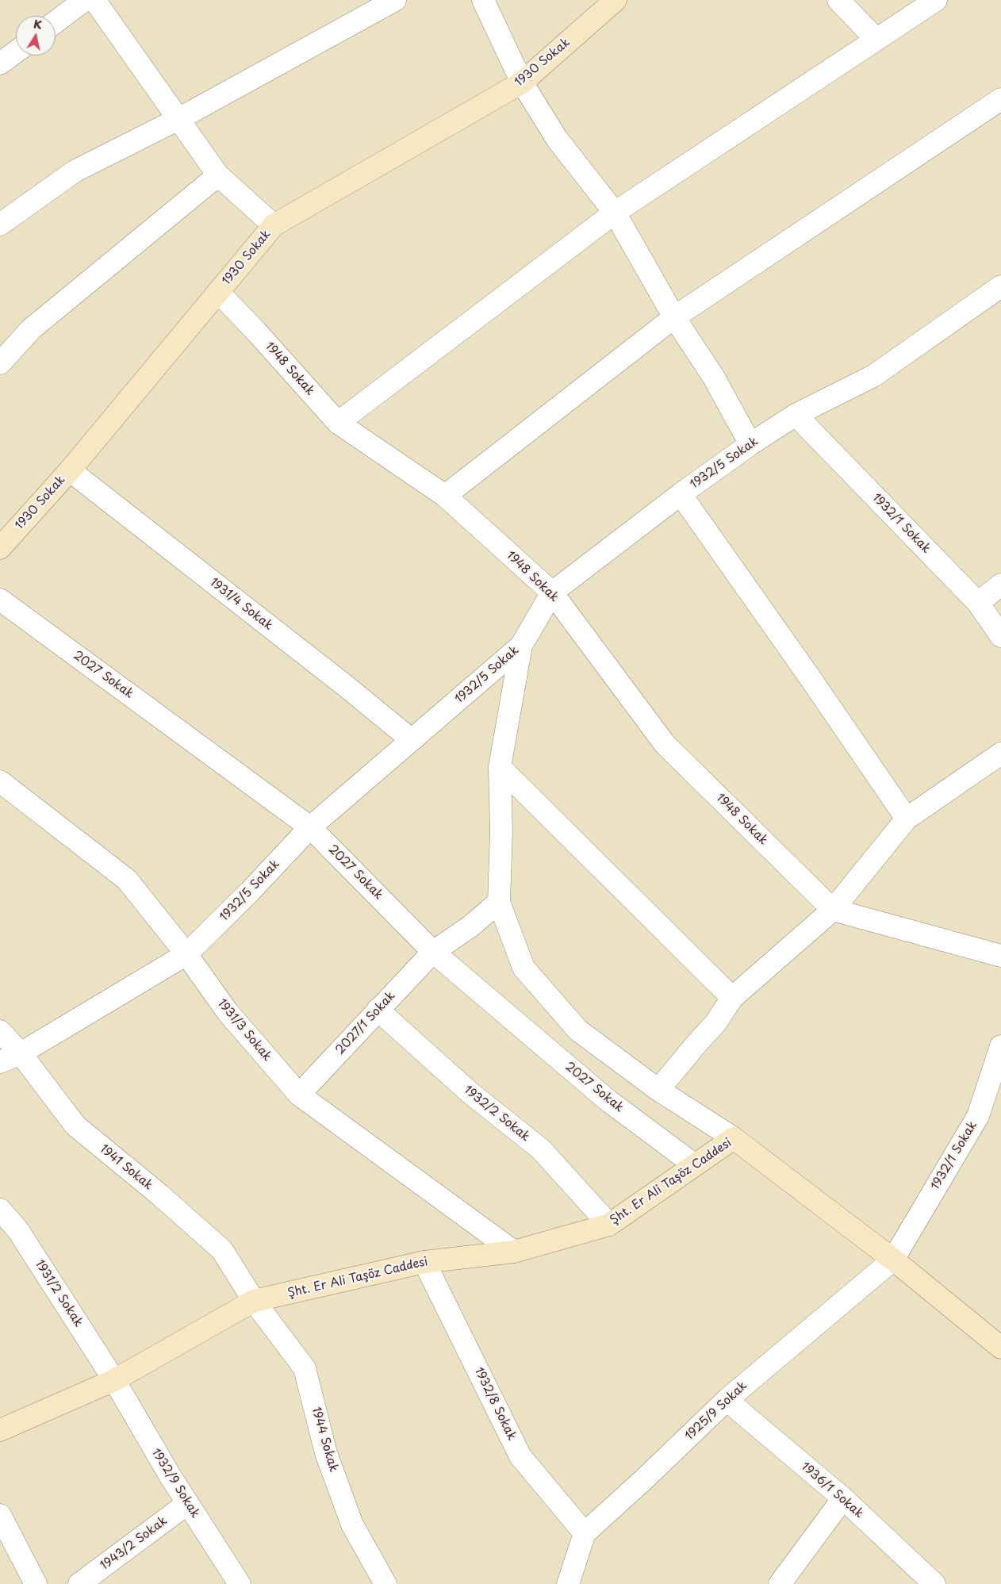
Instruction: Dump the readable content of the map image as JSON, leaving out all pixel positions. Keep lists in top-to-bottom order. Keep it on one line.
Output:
{"streets":{"street":["1930 Sokak","1948 Sokak","1932/5 Sokak","1932/1 Sokak","1931/4 Sokak","2027 Sokak","2027/1 Sokak","1931/3 Sokak","1932/2 Sokak","1941 Sokak","Şht. Er Ali Taşöz Caddesi","1931/2 Sokak","1932/8 Sokak","1925/9 Sokak","1944 Sokak","1932/9 Sokak","1936/1 Sokak","1943/2 Sokak"]},"crossings":[["1930 Sokak","1948 Sokak"],["1930 Sokak","1931/4 Sokak"],["1948 Sokak","1932/5 Sokak"],["1932/5 Sokak","1932/1 Sokak"],["1932/5 Sokak","1931/4 Sokak"],["1932/5 Sokak","2027 Sokak"],["1932/5 Sokak","1931/3 Sokak"],["1932/5 Sokak","1941 Sokak"],["1932/1 Sokak","Şht. Er Ali Taşöz Caddesi"],["1932/1 Sokak","1925/9 Sokak"],["2027 Sokak","2027/1 Sokak"],["2027 Sokak","Şht. Er Ali Taşöz Caddesi"],["2027/1 Sokak","1931/3 Sokak"],["2027/1 Sokak","1932/2 Sokak"],["1931/3 Sokak","Şht. Er Ali Taşöz Caddesi"],["1932/2 Sokak","Şht. Er Ali Taşöz Caddesi"],["1941 Sokak","Şht. Er Ali Taşöz Caddesi"],["1941 Sokak","1944 Sokak"],["Şht. Er Ali Taşöz Caddesi","1931/2 Sokak"],["Şht. Er Ali Taşöz Caddesi","1932/8 Sokak"],["Şht. Er Ali Taşöz Caddesi","1925/9 Sokak"],["Şht. Er Ali Taşöz Caddesi","1944 Sokak"],["Şht. Er Ali Taşöz Caddesi","1932/9 Sokak"],["1931/2 Sokak","1932/9 Sokak"],["1932/8 Sokak","1925/9 Sokak"],["1925/9 Sokak","1936/1 Sokak"],["1932/9 Sokak","1943/2 Sokak"]],"north":"top"}
